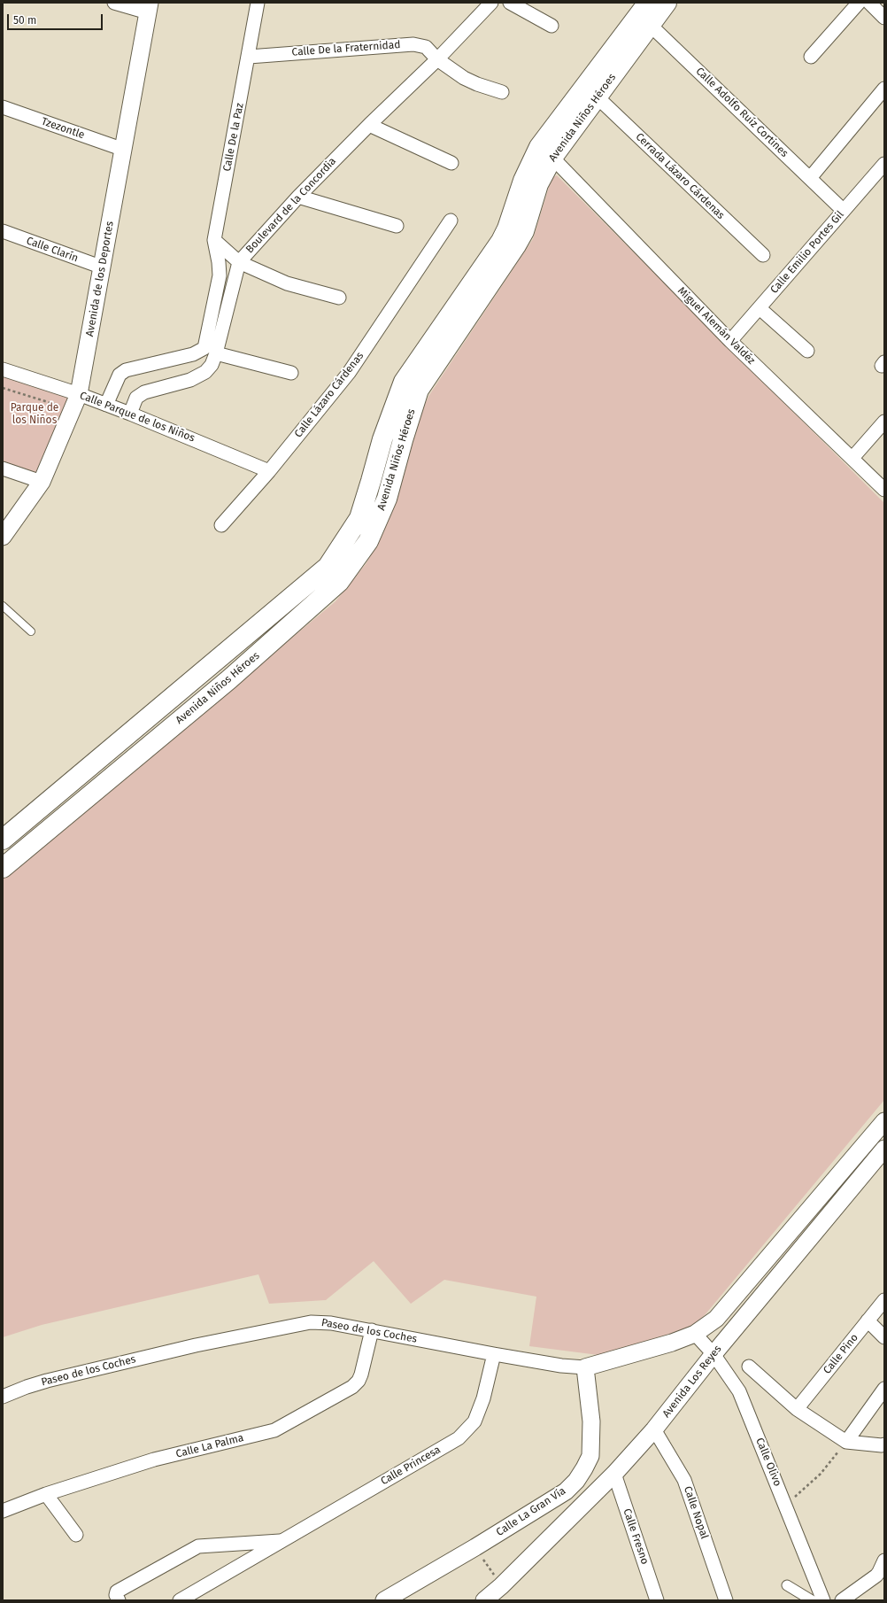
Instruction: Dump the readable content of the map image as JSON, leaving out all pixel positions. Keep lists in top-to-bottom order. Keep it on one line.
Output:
{"streets":{"main road":["Avenida Niños Héroes"],"street":["Calle De la Fraternidad","Calle Adolfo Ruíz Cortines","Tzezontle","Calle De la Paz","Cerrada Lázaro Cárdenas","Boulevard de la Concordia","Calle Clarín","Calle Emilio Portes Gil","Avenida de los Deportes","Miguel Alemán Valdéz","Calle Lázaro Cárdenas","Calle Parque de los Niños","Paseo de los Coches","Calle Pino","Avenida Los Reyes","Calle La Palma","Calle Olivo","Calle Princesa","Calle La Gran Vía","Calle Nopal","Calle Fresno"]},"crossings":[["Calle De la Fraternidad","Calle De la Paz"],["Calle De la Fraternidad","Boulevard de la Concordia"],["Calle Adolfo Ruíz Cortines","Avenida Niños Héroes"],["Calle Adolfo Ruíz Cortines","Calle Emilio Portes Gil"],["Avenida Niños Héroes","Cerrada Lázaro Cárdenas"],["Avenida Niños Héroes","Miguel Alemán Valdéz"],["Tzezontle","Avenida de los Deportes"],["Boulevard de la Concordia","Calle Parque de los Niños"],["Calle Clarín","Avenida de los Deportes"],["Calle Emilio Portes Gil","Miguel Alemán Valdéz"],["Avenida de los Deportes","Calle Parque de los Niños"],["Calle Lázaro Cárdenas","Calle Parque de los Niños"],["Paseo de los Coches","Calle La Palma"],["Paseo de los Coches","Calle Olivo"],["Paseo de los Coches","Calle Princesa"],["Paseo de los Coches","Calle La Gran Vía"],["Avenida Los Reyes","Calle Olivo"],["Avenida Los Reyes","Calle Nopal"],["Avenida Los Reyes","Calle Fresno"]],"parks":["Parque de los Niños"],"scale_bar":"50 m"}
